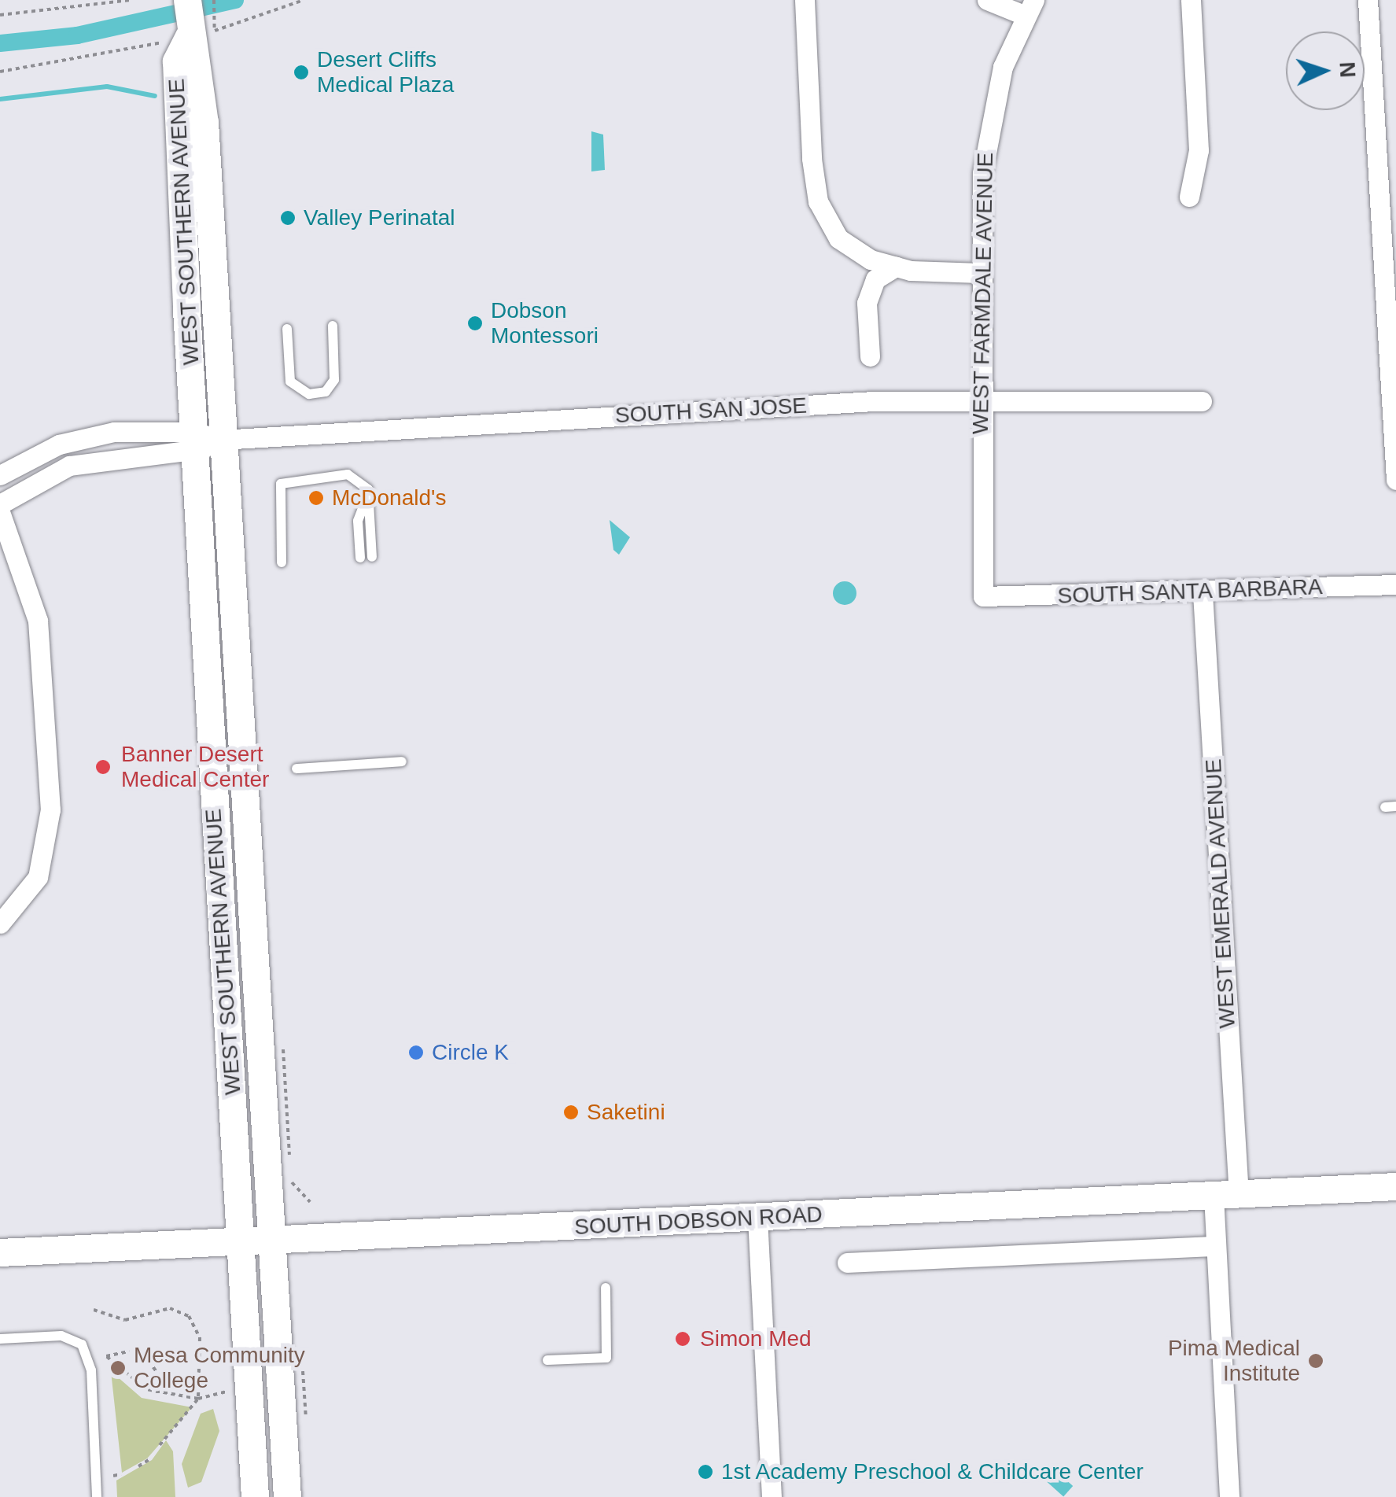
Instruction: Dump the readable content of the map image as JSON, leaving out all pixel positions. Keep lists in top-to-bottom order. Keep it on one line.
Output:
{"streets":{"main road":["WEST SOUTHERN AVENUE","SOUTH DOBSON ROAD"],"street":["WEST FARMDALE AVENUE","SOUTH SAN JOSE","SOUTH SANTA BARBARA","WEST EMERALD AVENUE"]},"crossings":[["WEST SOUTHERN AVENUE","SOUTH SAN JOSE"],["WEST SOUTHERN AVENUE","SOUTH DOBSON ROAD"],["WEST FARMDALE AVENUE","SOUTH SAN JOSE"],["WEST FARMDALE AVENUE","SOUTH SANTA BARBARA"],["SOUTH SANTA BARBARA","WEST EMERALD AVENUE"],["WEST EMERALD AVENUE","SOUTH DOBSON ROAD"]],"places":["Desert Cliffs Medical Plaza","Valley Perinatal","Dobson Montessori","McDonald's","Banner Desert Medical Center","Circle K","Saketini","Simon Med","Pima Medical Institute","Mesa Community College","1st Academy Preschool & Childcare Center"],"north":"right"}
